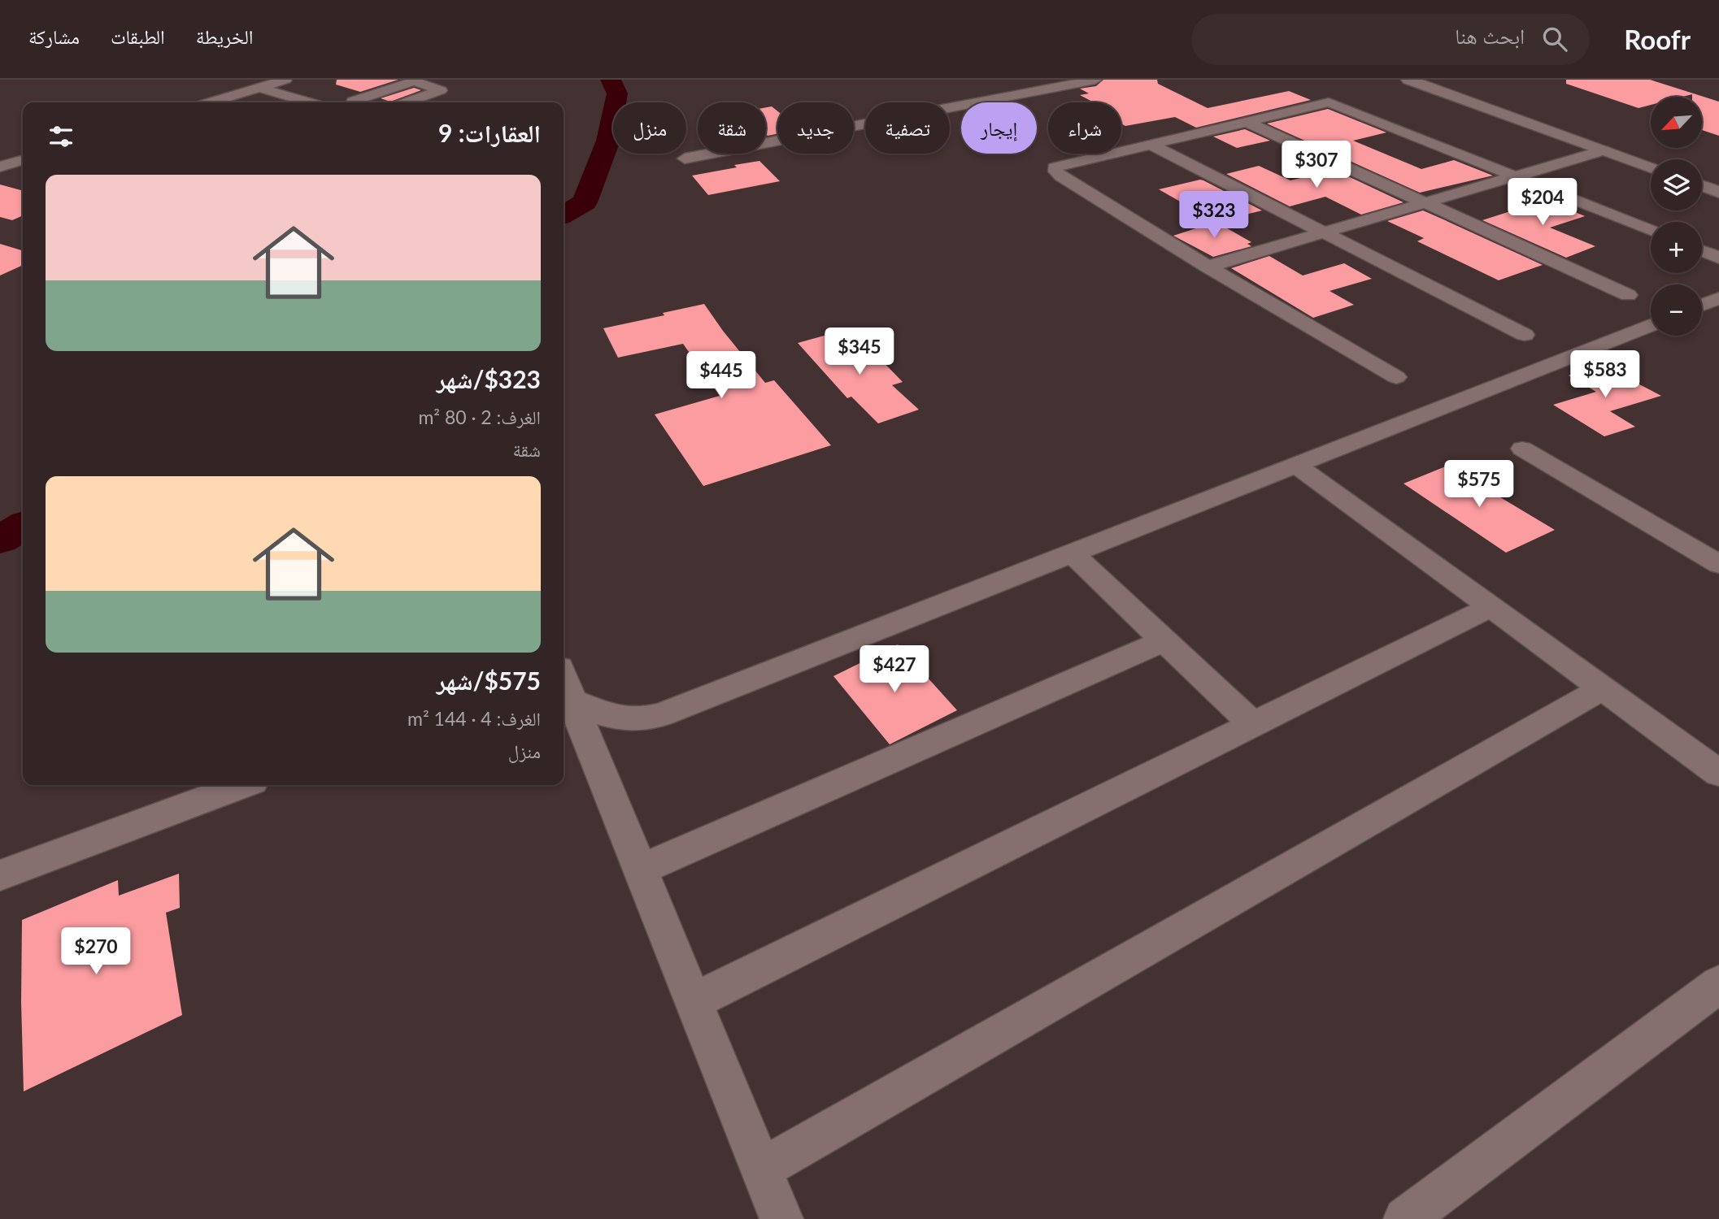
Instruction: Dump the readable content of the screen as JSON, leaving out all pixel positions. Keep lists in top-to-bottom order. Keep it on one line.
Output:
{"north":"bottom left","page":{"header":"Roofr","search":"ابحث هنا","nav":["الخريطة","الطبقات","مشاركة"],"map_buttons":["+","−"],"chip":["شراء","إيجار","تصفية","جديد","شقة","منزل"],"heading":"العقارات: 9","price":["$307","$204","$323","$345","$583","$445","$575","$427","$270"],"list":[{"name":"$323/شهر","note":"الغرف: 2 · 80 m² · شقة"},{"name":"$575/شهر","note":"الغرف: 4 · 144 m² · منزل"}]}}
